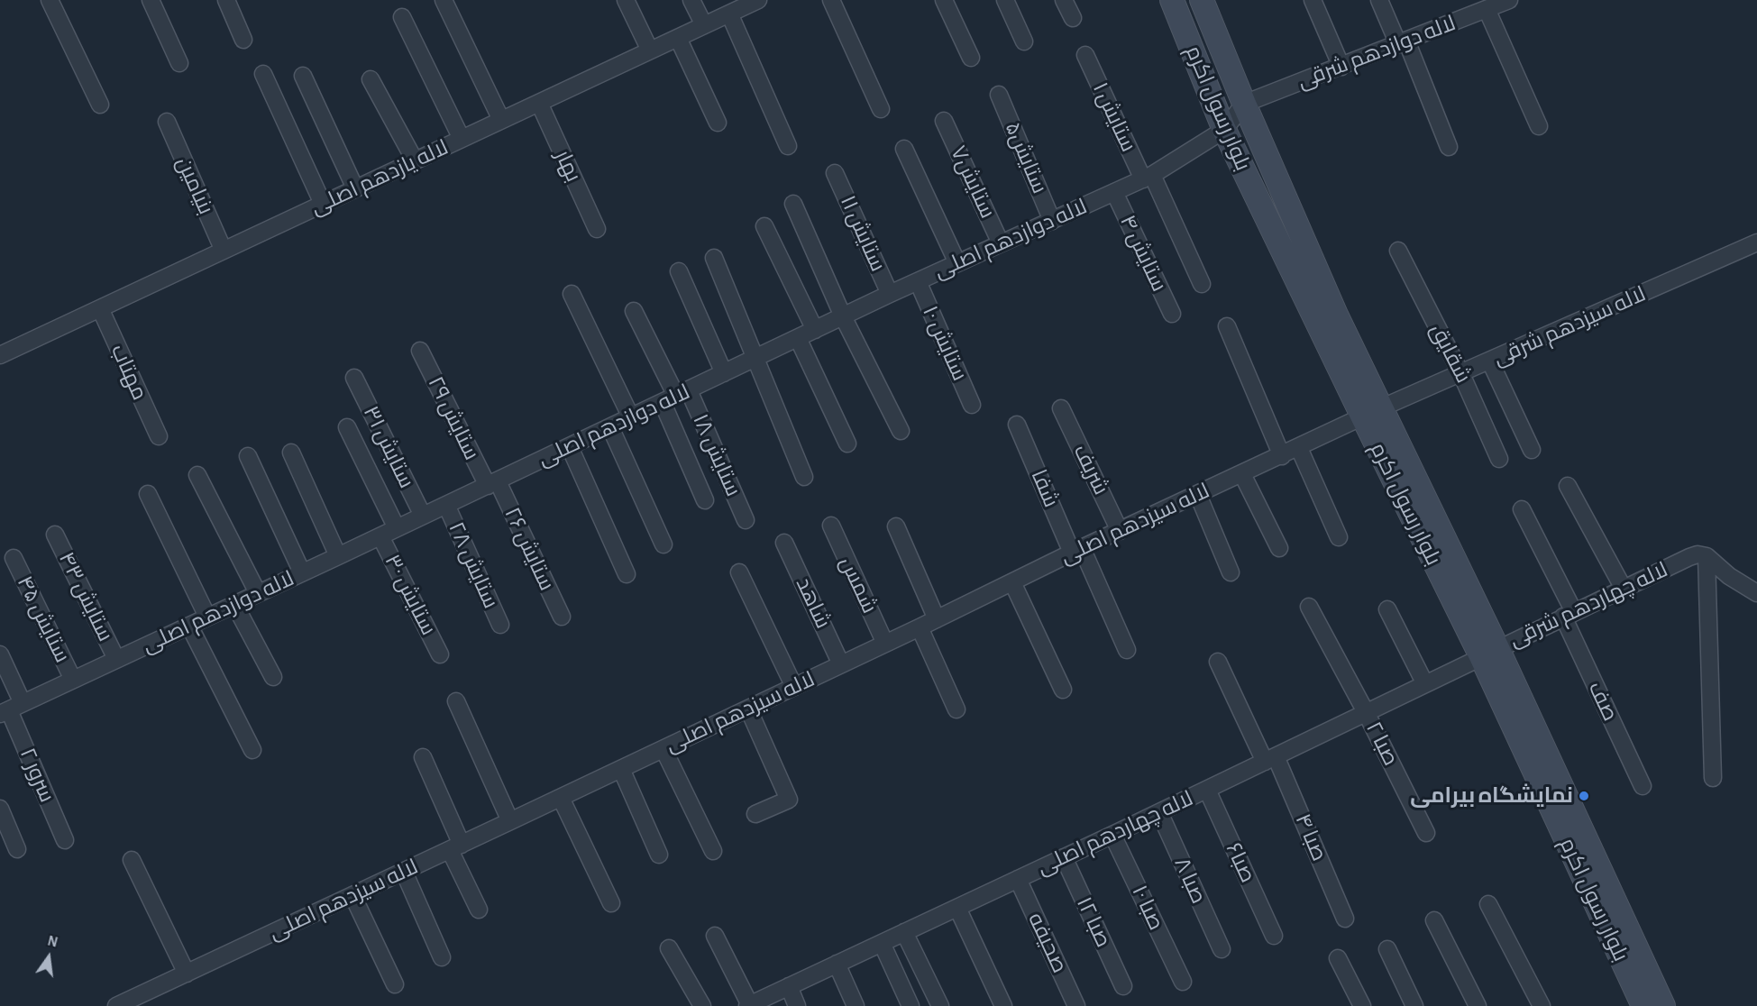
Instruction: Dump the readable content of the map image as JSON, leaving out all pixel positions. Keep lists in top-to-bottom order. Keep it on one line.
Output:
{"streets":{"main road":["بلوار رسول اکرم"],"street":["لاله دوازدهم شرقی","ستایش ۱","ستایش۵","بهار","لاله یازدهم اصلی","ستایش۷","بنیامین","ستایش ۱۱","لاله دوازدهم اصلی","ستایش ۴","لاله سیزدهم شرقی","ستایش ۱۰","شقایق","مهتاب","ستایش ۲۹","ستایش ۳۱","ستایش ۱۸","شریف","شفا","لاله سیزدهم اصلی","ستایش ۲۶","ستایش ۲۸","شمس","ستایش ۳۰","ستایش ۴۳","شاهد","لاله چهاردهم شرقی","ستایش ۴۵","صف","صبا ۲","سرور ۲","لاله چهاردهم اصلی","صبا ۴","صبا۶","صبا ۸","صبا ۱۰","صبا ۱۲","صحیفه"]},"crossings":[["لاله دوازدهم شرقی","بلوار رسول اکرم"],["بلوار رسول اکرم","لاله دوازدهم اصلی"],["بلوار رسول اکرم","لاله سیزدهم شرقی"],["بلوار رسول اکرم","لاله سیزدهم اصلی"],["بلوار رسول اکرم","لاله چهاردهم شرقی"],["بلوار رسول اکرم","لاله چهاردهم اصلی"],["ستایش ۱","لاله دوازدهم اصلی"],["ستایش۵","لاله دوازدهم اصلی"],["بهار","لاله یازدهم اصلی"],["لاله یازدهم اصلی","بنیامین"],["لاله یازدهم اصلی","مهتاب"],["ستایش۷","لاله دوازدهم اصلی"],["ستایش ۱۱","لاله دوازدهم اصلی"],["لاله دوازدهم اصلی","ستایش ۴"],["لاله دوازدهم اصلی","ستایش ۱۰"],["لاله دوازدهم اصلی","ستایش ۲۹"],["لاله دوازدهم اصلی","ستایش ۳۱"],["لاله دوازدهم اصلی","ستایش ۱۸"],["لاله دوازدهم اصلی","ستایش ۲۶"],["لاله دوازدهم اصلی","ستایش ۲۸"],["لاله دوازدهم اصلی","ستایش ۳۰"],["لاله دوازدهم اصلی","ستایش ۴۳"],["لاله دوازدهم اصلی","ستایش ۴۵"],["لاله دوازدهم اصلی","سرور ۲"],["لاله سیزدهم شرقی","شقایق"],["لاله سیزدهم شرقی","لاله سیزدهم اصلی"],["ستایش ۲۹","ستایش ۲۶"],["شریف","لاله سیزدهم اصلی"],["شفا","لاله سیزدهم اصلی"],["لاله سیزدهم اصلی","شمس"],["لاله سیزدهم اصلی","شاهد"],["لاله چهاردهم شرقی","صف"],["لاله چهاردهم شرقی","لاله چهاردهم اصلی"],["صبا ۲","لاله چهاردهم اصلی"],["لاله چهاردهم اصلی","صبا ۴"],["لاله چهاردهم اصلی","صبا۶"],["لاله چهاردهم اصلی","صبا ۸"],["لاله چهاردهم اصلی","صبا ۱۰"],["لاله چهاردهم اصلی","صبا ۱۲"],["لاله چهاردهم اصلی","صحیفه"]],"places":["نمایشگاه بیرامی"],"north":"top"}
